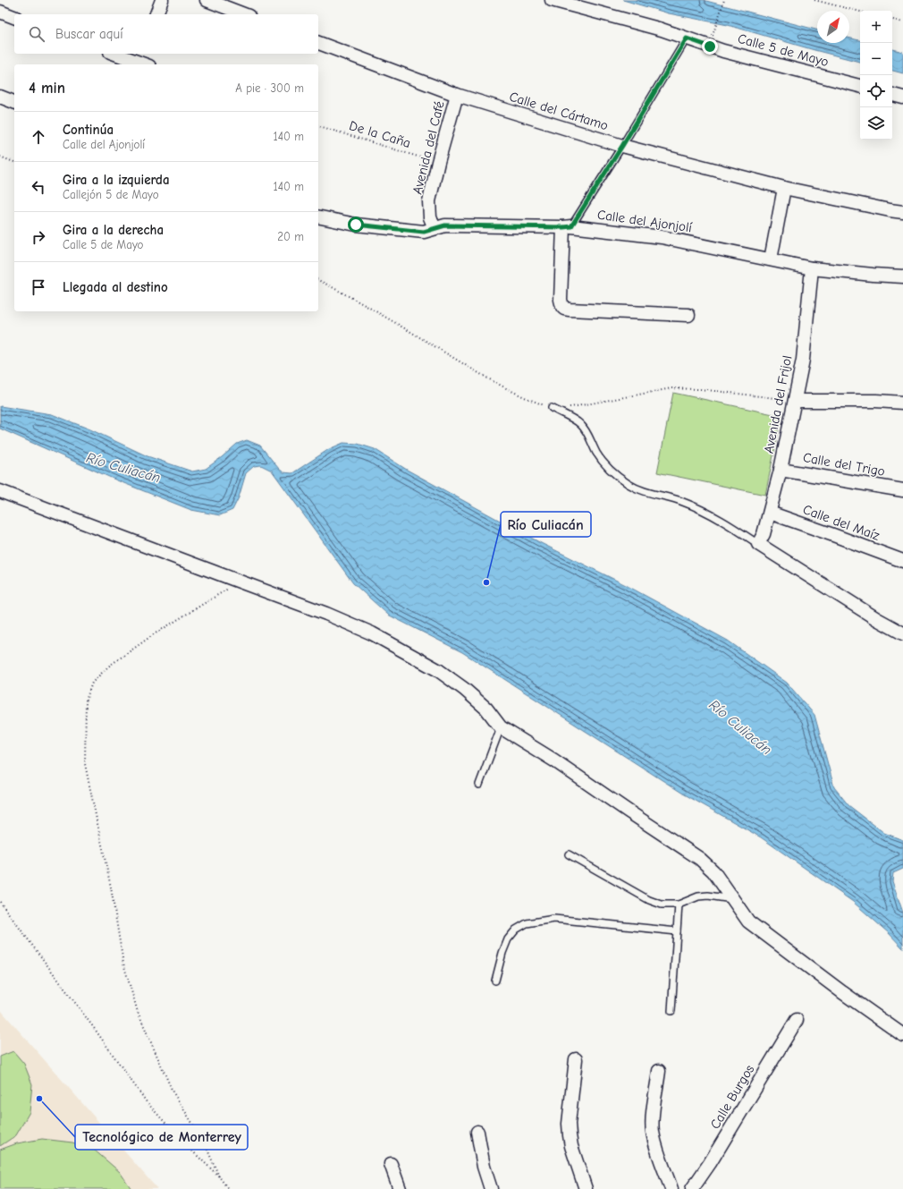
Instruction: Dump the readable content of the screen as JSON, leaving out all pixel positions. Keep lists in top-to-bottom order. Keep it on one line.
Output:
{"streets":{"street":["Calle 5 de Mayo","Calle del Cártamo","Avenida del Café","Calle del Ajonjolí","Avenida del Frijol","Calle del Trigo","Calle del Maíz","Calle Burgos"],"path":["De la Caña"]},"crossings":[["Calle del Cártamo","Avenida del Café"],["De la Caña","Avenida del Café"],["Avenida del Café","Calle del Ajonjolí"],["Calle del Ajonjolí","Avenida del Frijol"],["Avenida del Frijol","Calle del Trigo"],["Avenida del Frijol","Calle del Maíz"]],"water":["Río Culiacán"],"places":["Río Culiacán","Tecnológico de Monterrey"],"north":"top right","page":{"map_buttons":["+","−"],"search":"Buscar aquí","heading":["4 min","A pie · 300 m"],"list":[["Continúa","Calle del Ajonjolí","140 m"],["Gira a la izquierda","Callejón 5 de Mayo","140 m"],["Gira a la derecha","Calle 5 de Mayo","20 m"],"Llegada al destino"]}}
